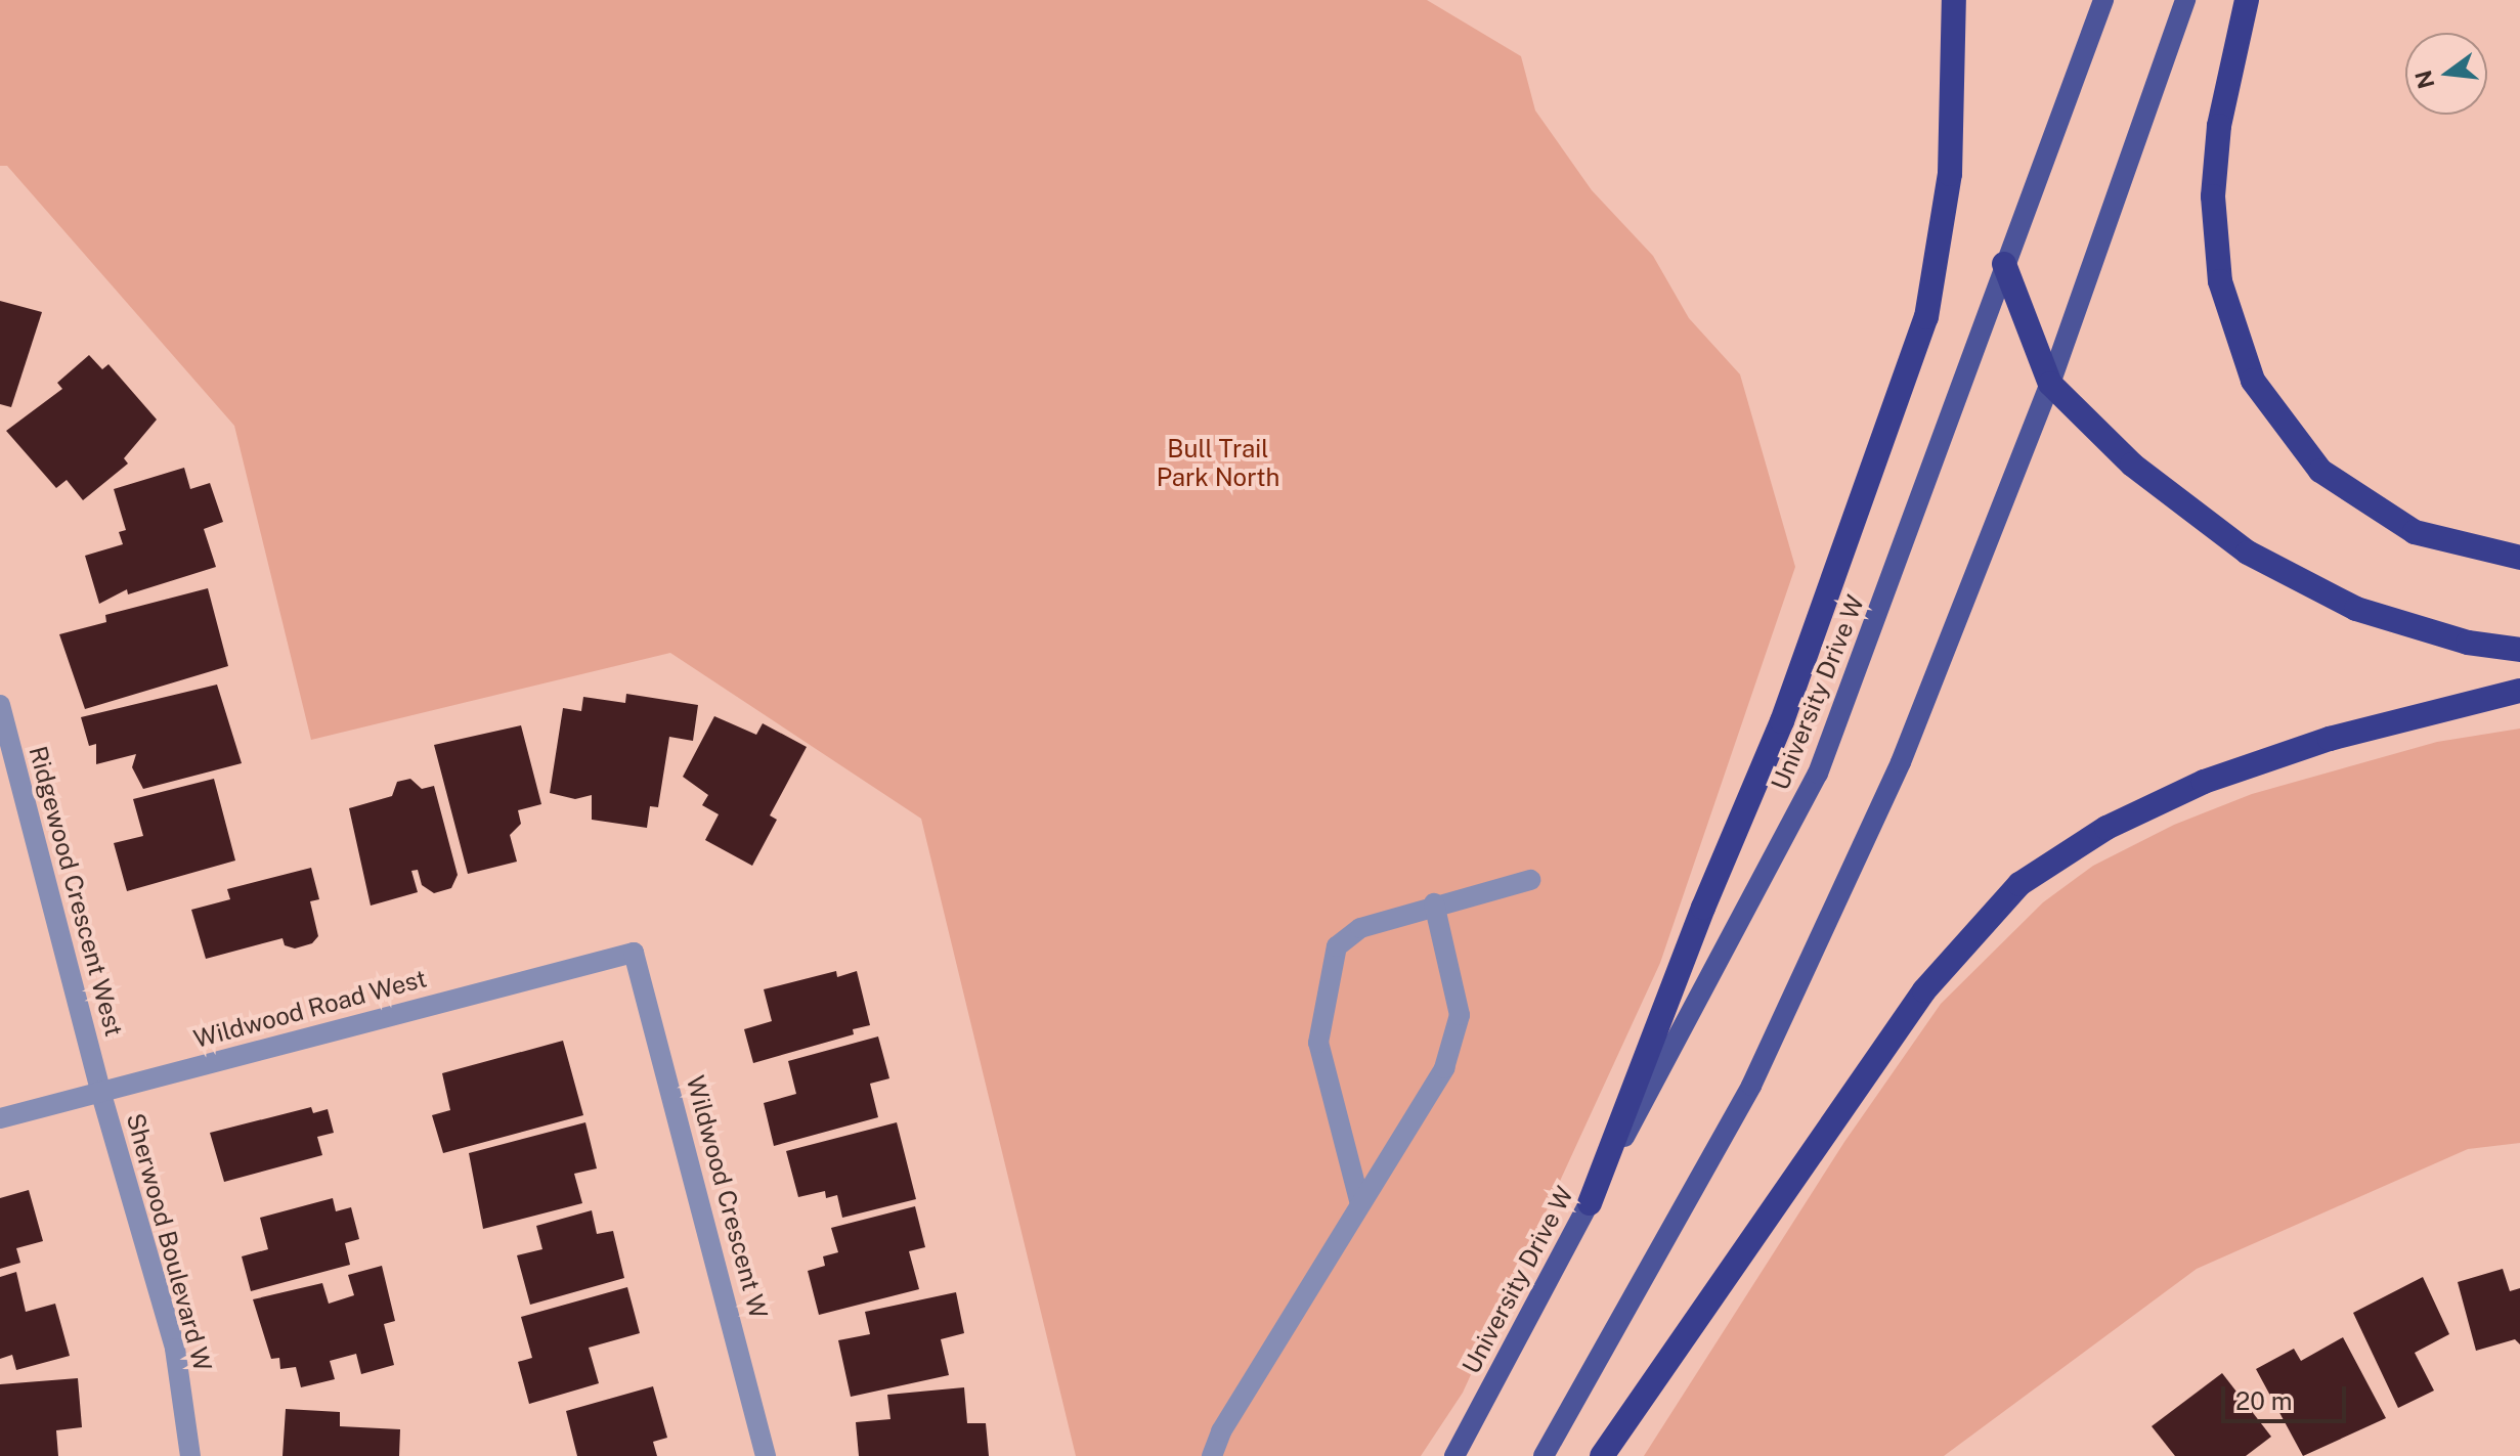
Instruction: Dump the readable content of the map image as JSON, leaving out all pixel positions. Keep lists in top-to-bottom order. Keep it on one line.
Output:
{"streets":{"main road":["University Drive W"],"street":["Ridgewood Crescent West","Wildwood Road West","Wildwood Crescent W","Sherwood Boulevard W"]},"crossings":[["Ridgewood Crescent West","Wildwood Road West"],["Ridgewood Crescent West","Sherwood Boulevard W"],["Wildwood Road West","Wildwood Crescent W"],["Wildwood Road West","Sherwood Boulevard W"]],"parks":["Bull Trail Park North"],"scale_bar":"20 m","north":"left"}
